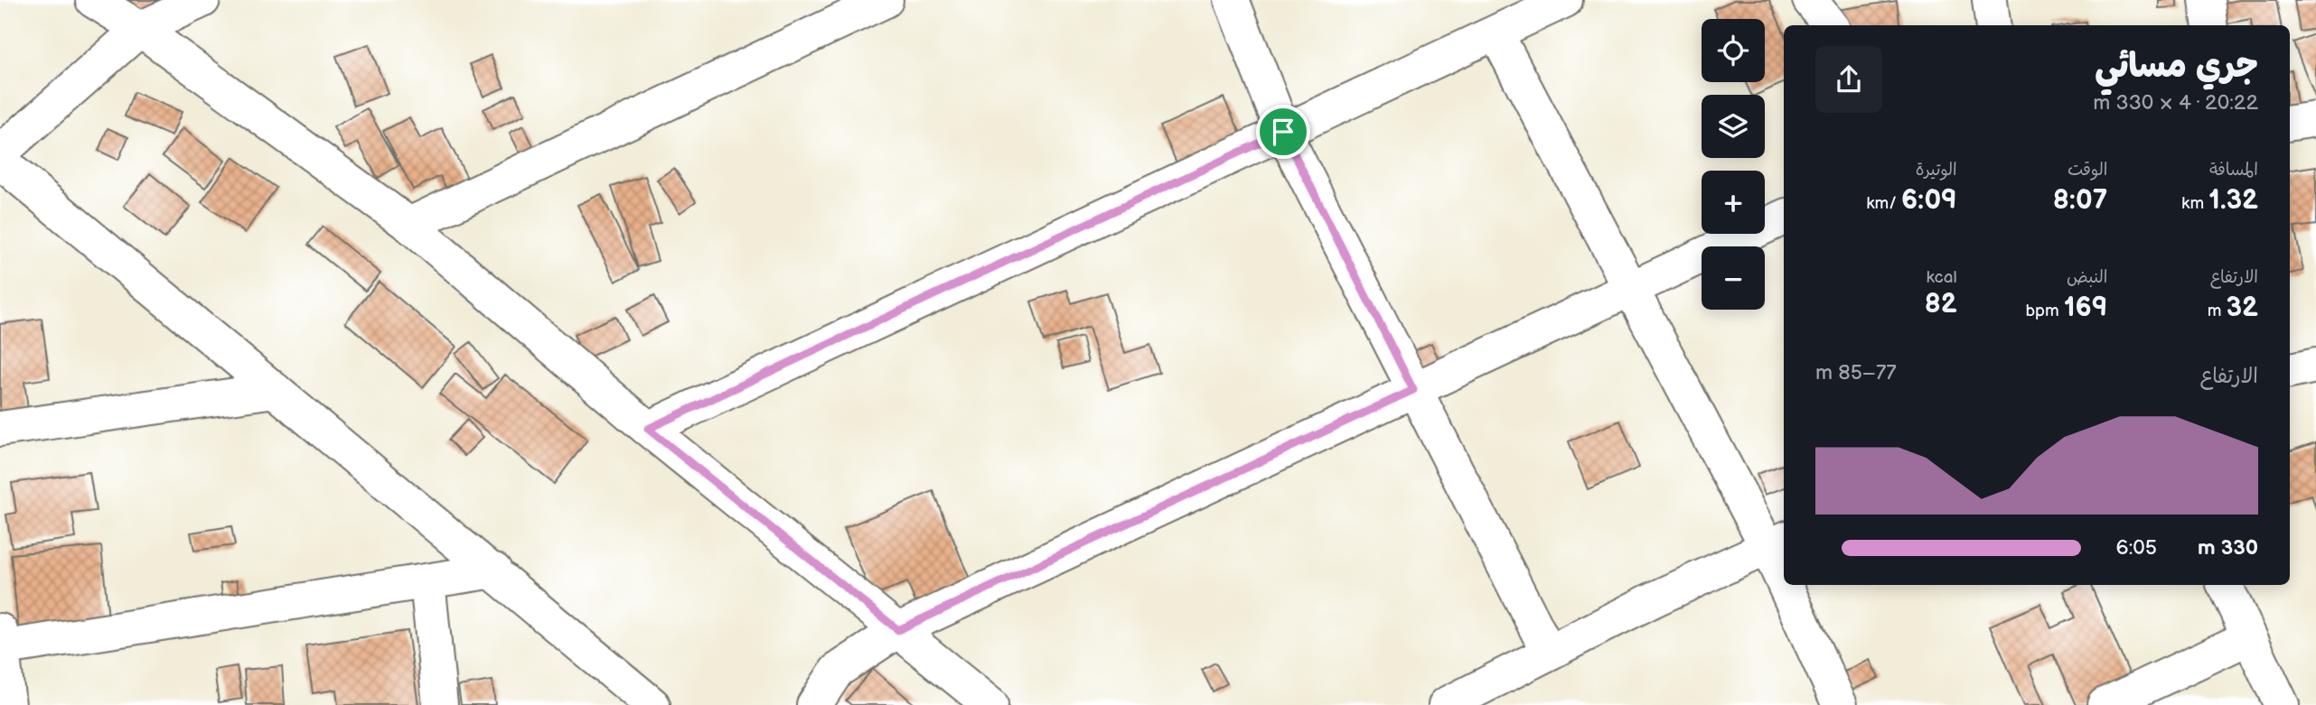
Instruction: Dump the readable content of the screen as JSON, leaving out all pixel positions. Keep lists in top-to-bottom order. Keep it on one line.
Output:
{"page":{"map_buttons":["+","−"],"heading":["جري مسائي","20:22 · 4 × 330 m"],"stats":[["المسافة","1.32 km"],["الوقت","8:07"],["الوتيرة","6:09 /km"],["الارتفاع","32 m"],["النبض","169 bpm"],["kcal","82"]],"chart":["الارتفاع","77–85 m"],"list":[{"name":"330 m","note":"6:05"}]}}
